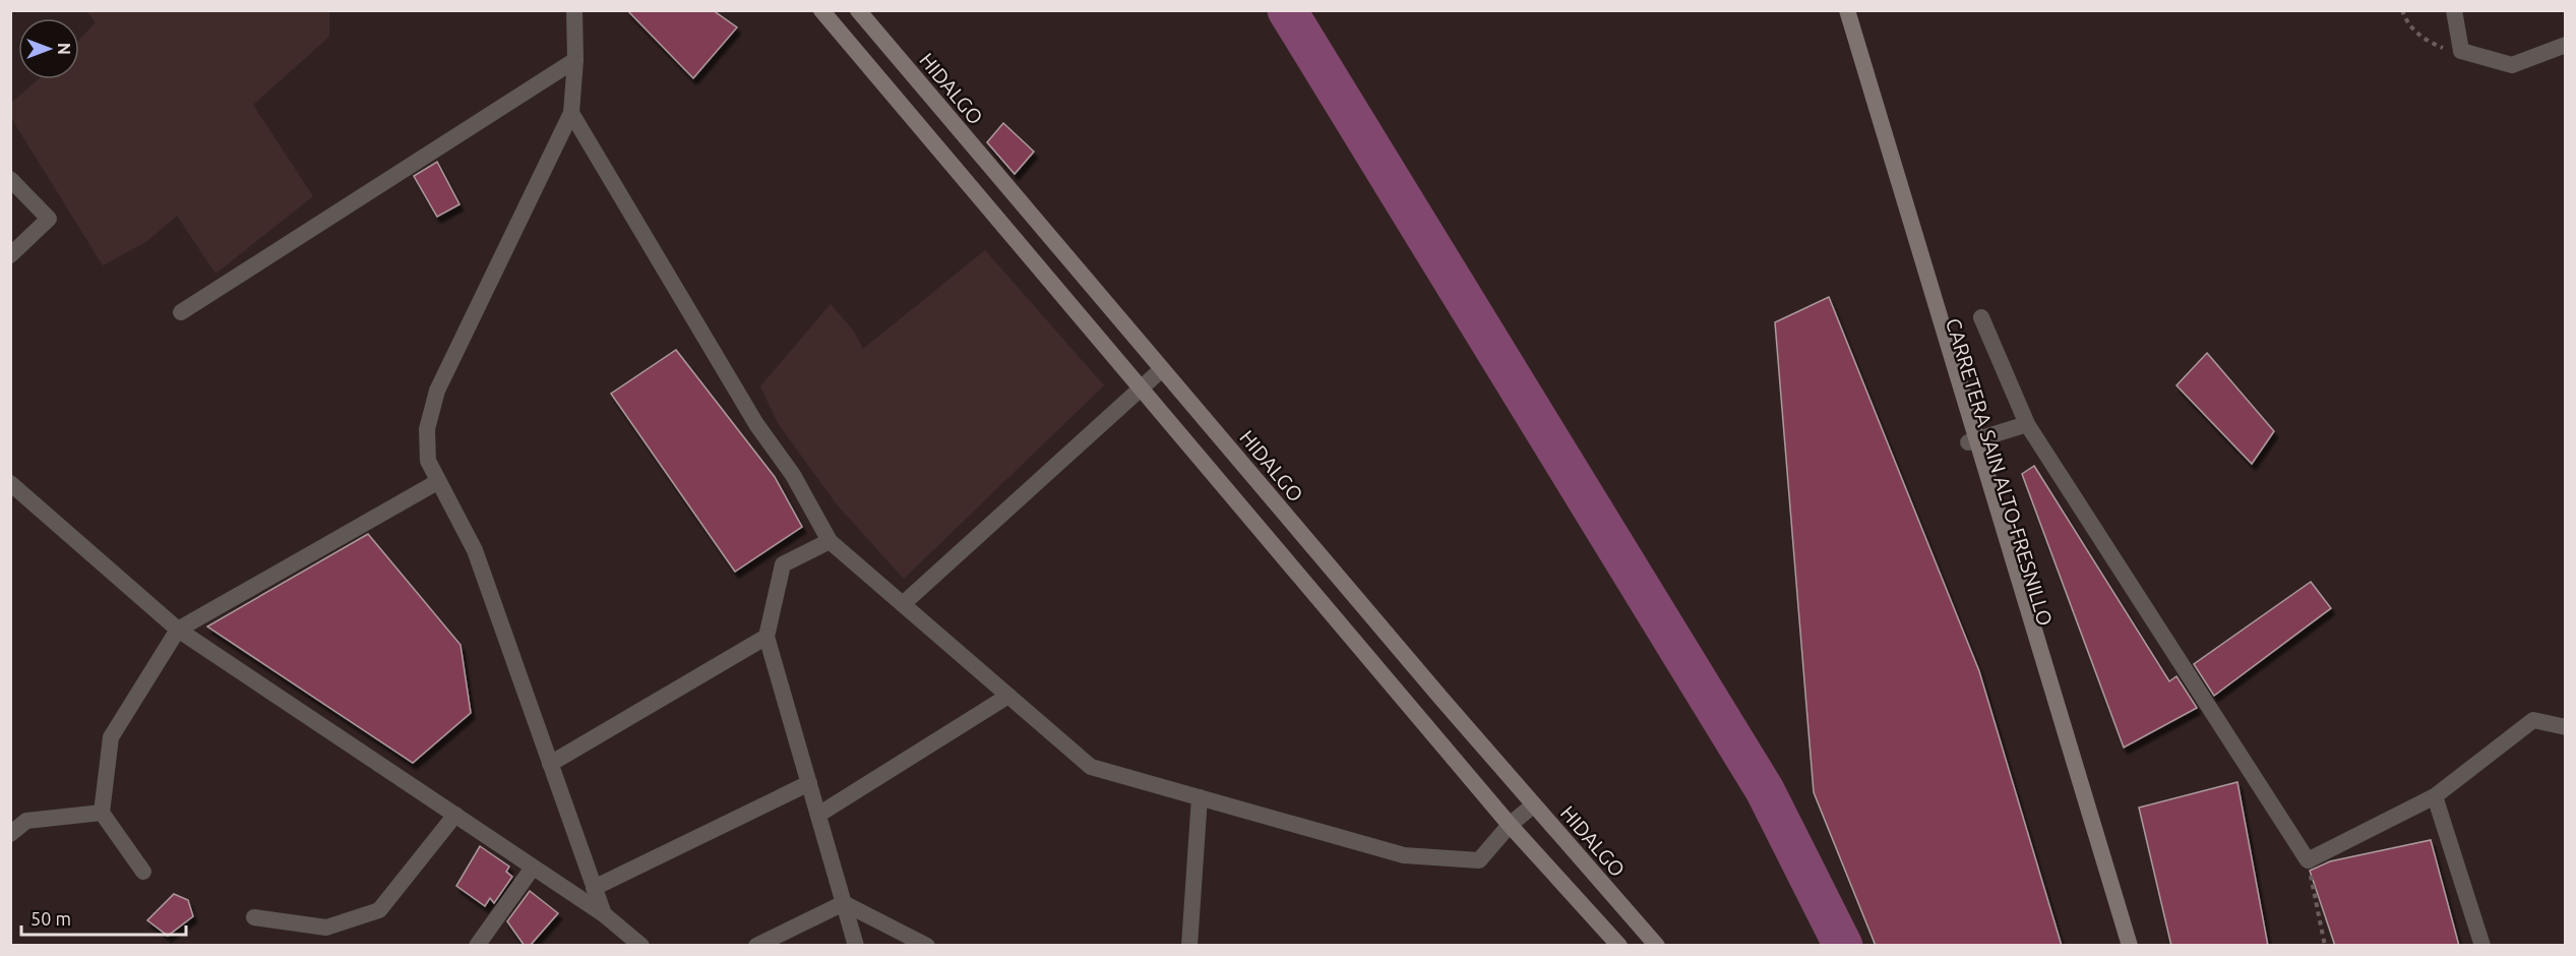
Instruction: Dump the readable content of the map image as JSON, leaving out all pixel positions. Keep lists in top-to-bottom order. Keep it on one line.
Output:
{"streets":{"main road":["HIDALGO","CARRETERA SAIN ALTO-FRESNILLO"]},"scale_bar":"50 m","north":"right"}
